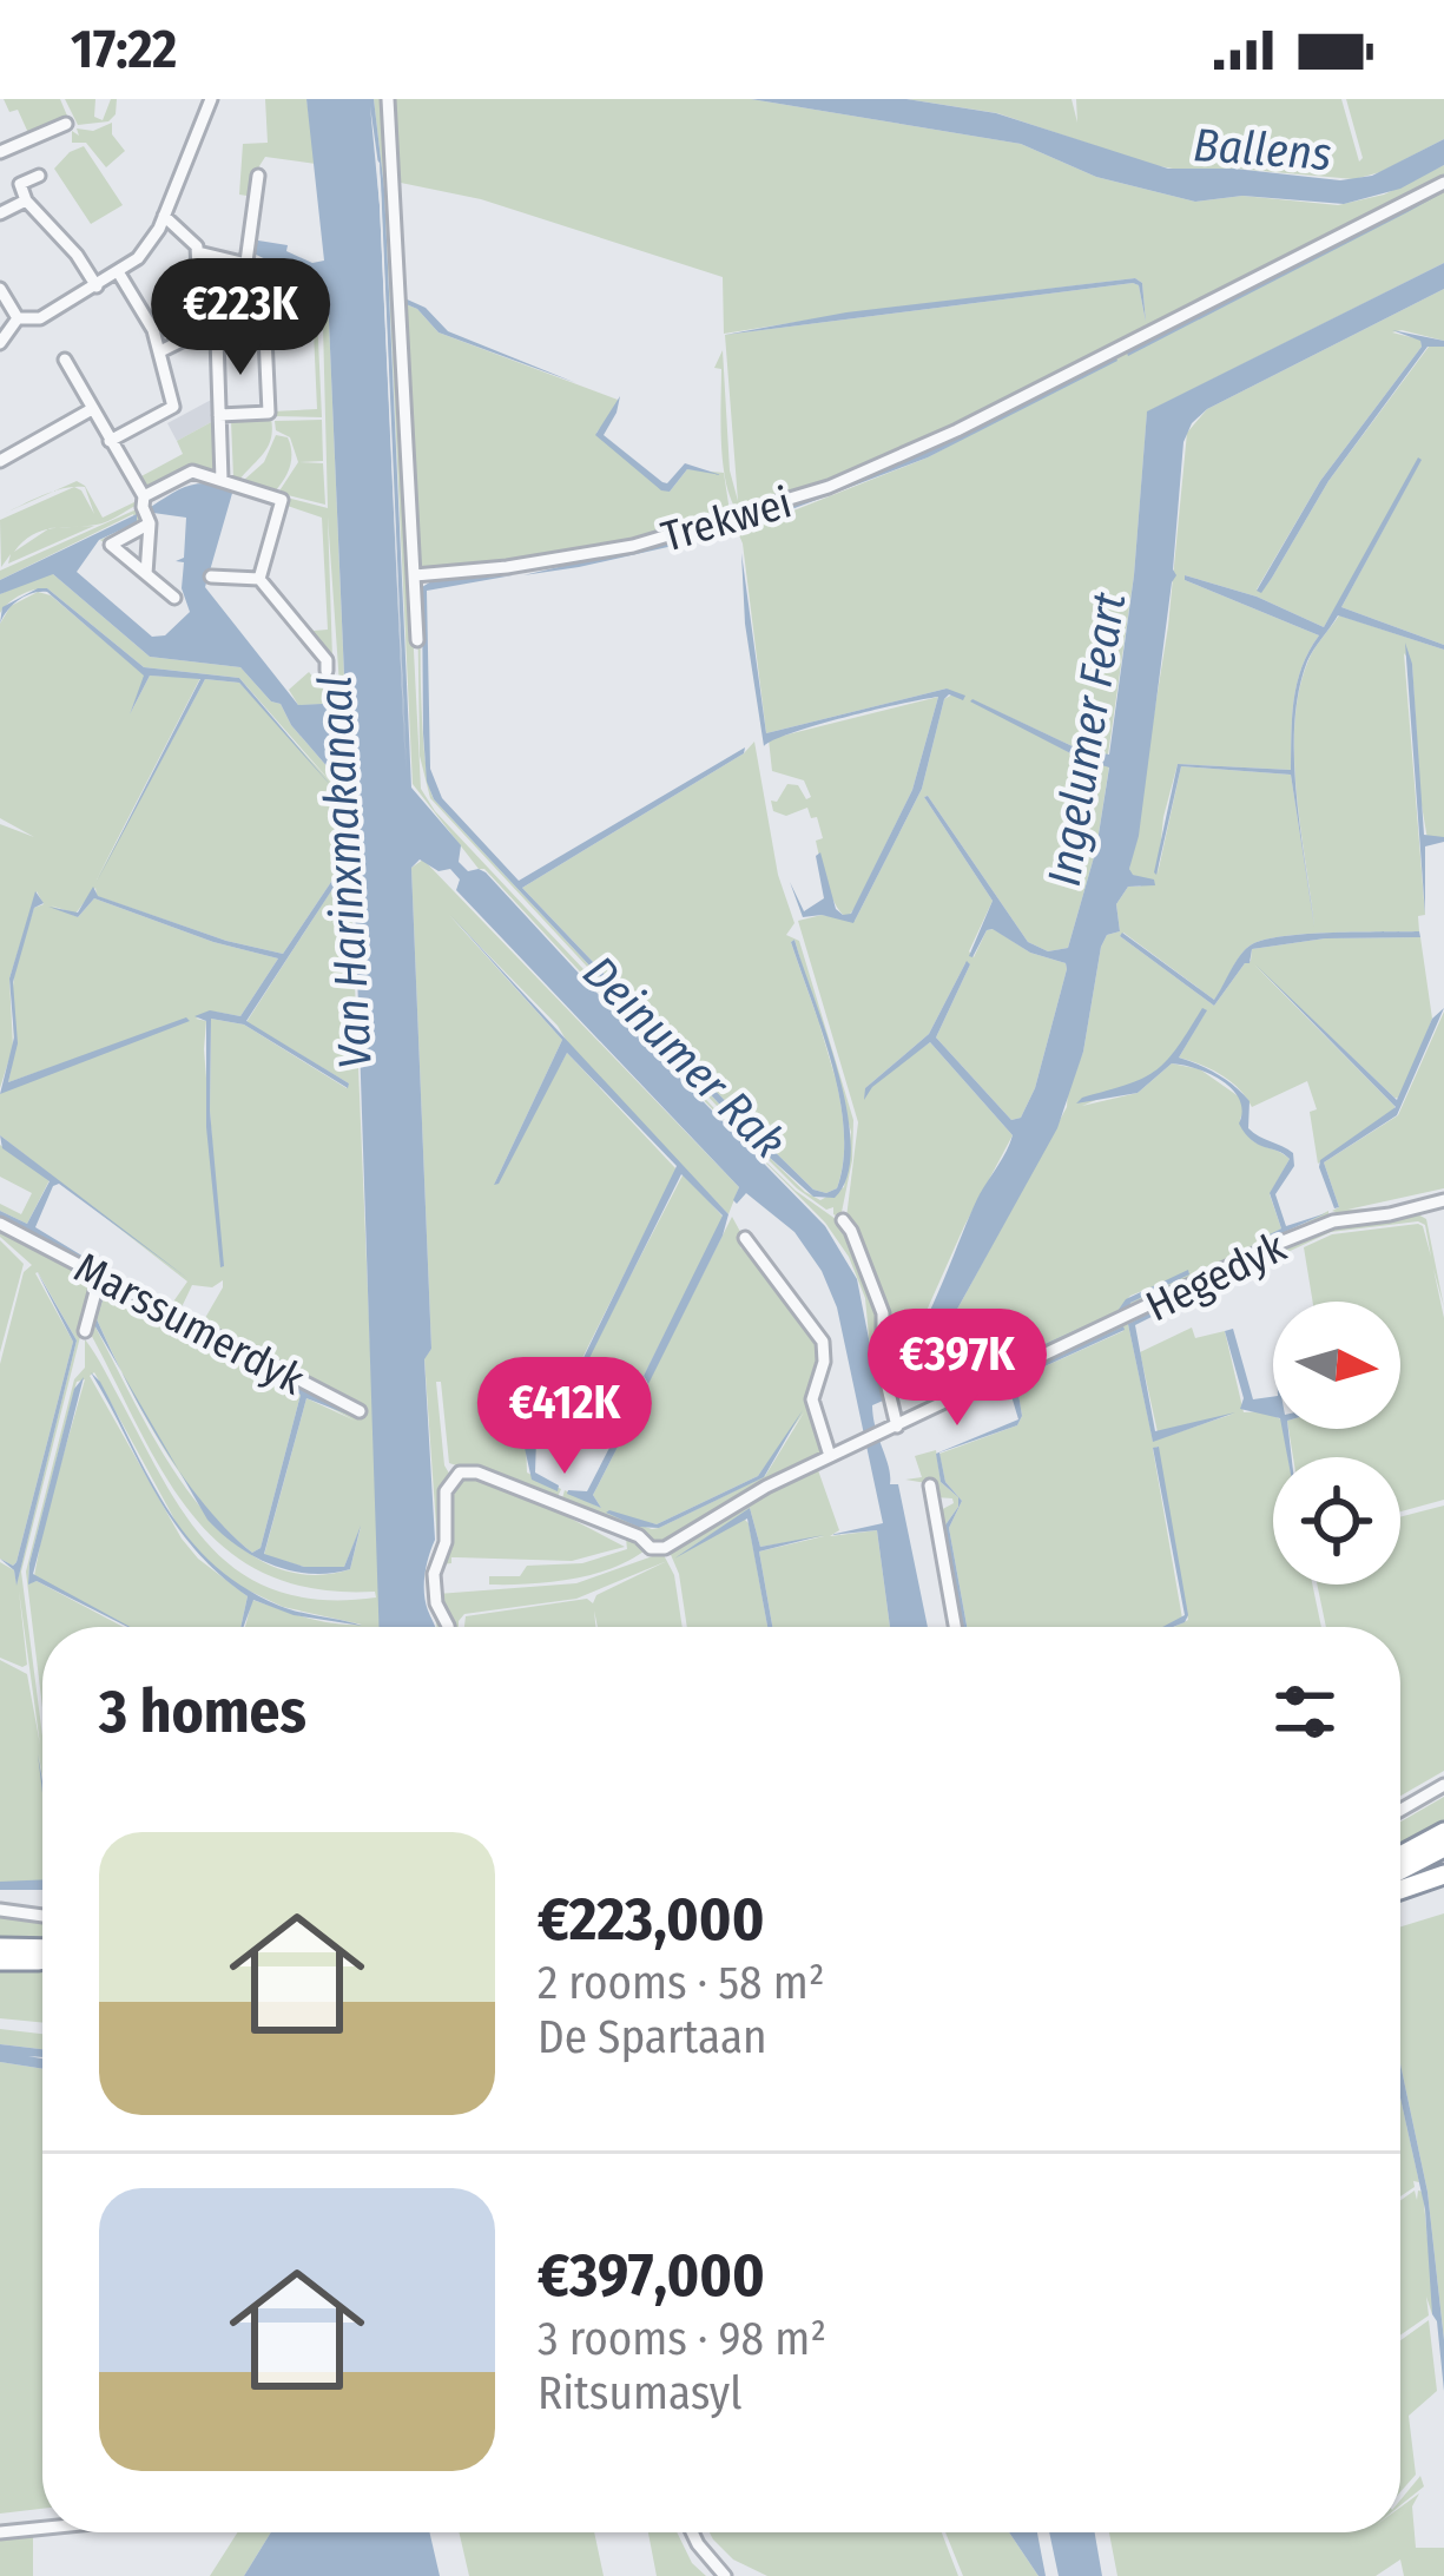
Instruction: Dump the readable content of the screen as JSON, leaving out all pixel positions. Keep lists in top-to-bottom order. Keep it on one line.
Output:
{"streets":{"street":["Trekwei","Hegedyk","Marssumerdyk"]},"water":["Ballens","Ingelumer Feart","Van Harinxmakanaal","Deinumer Rak"],"north":"right","page":{"status":"17:22","price":["€223K","€397K","€412K"],"heading":"3 homes","list":[{"name":"€223,000","note":"2 rooms · 58 m² · De Spartaan"},{"name":"€397,000","note":"3 rooms · 98 m² · Ritsumasyl"}]}}
